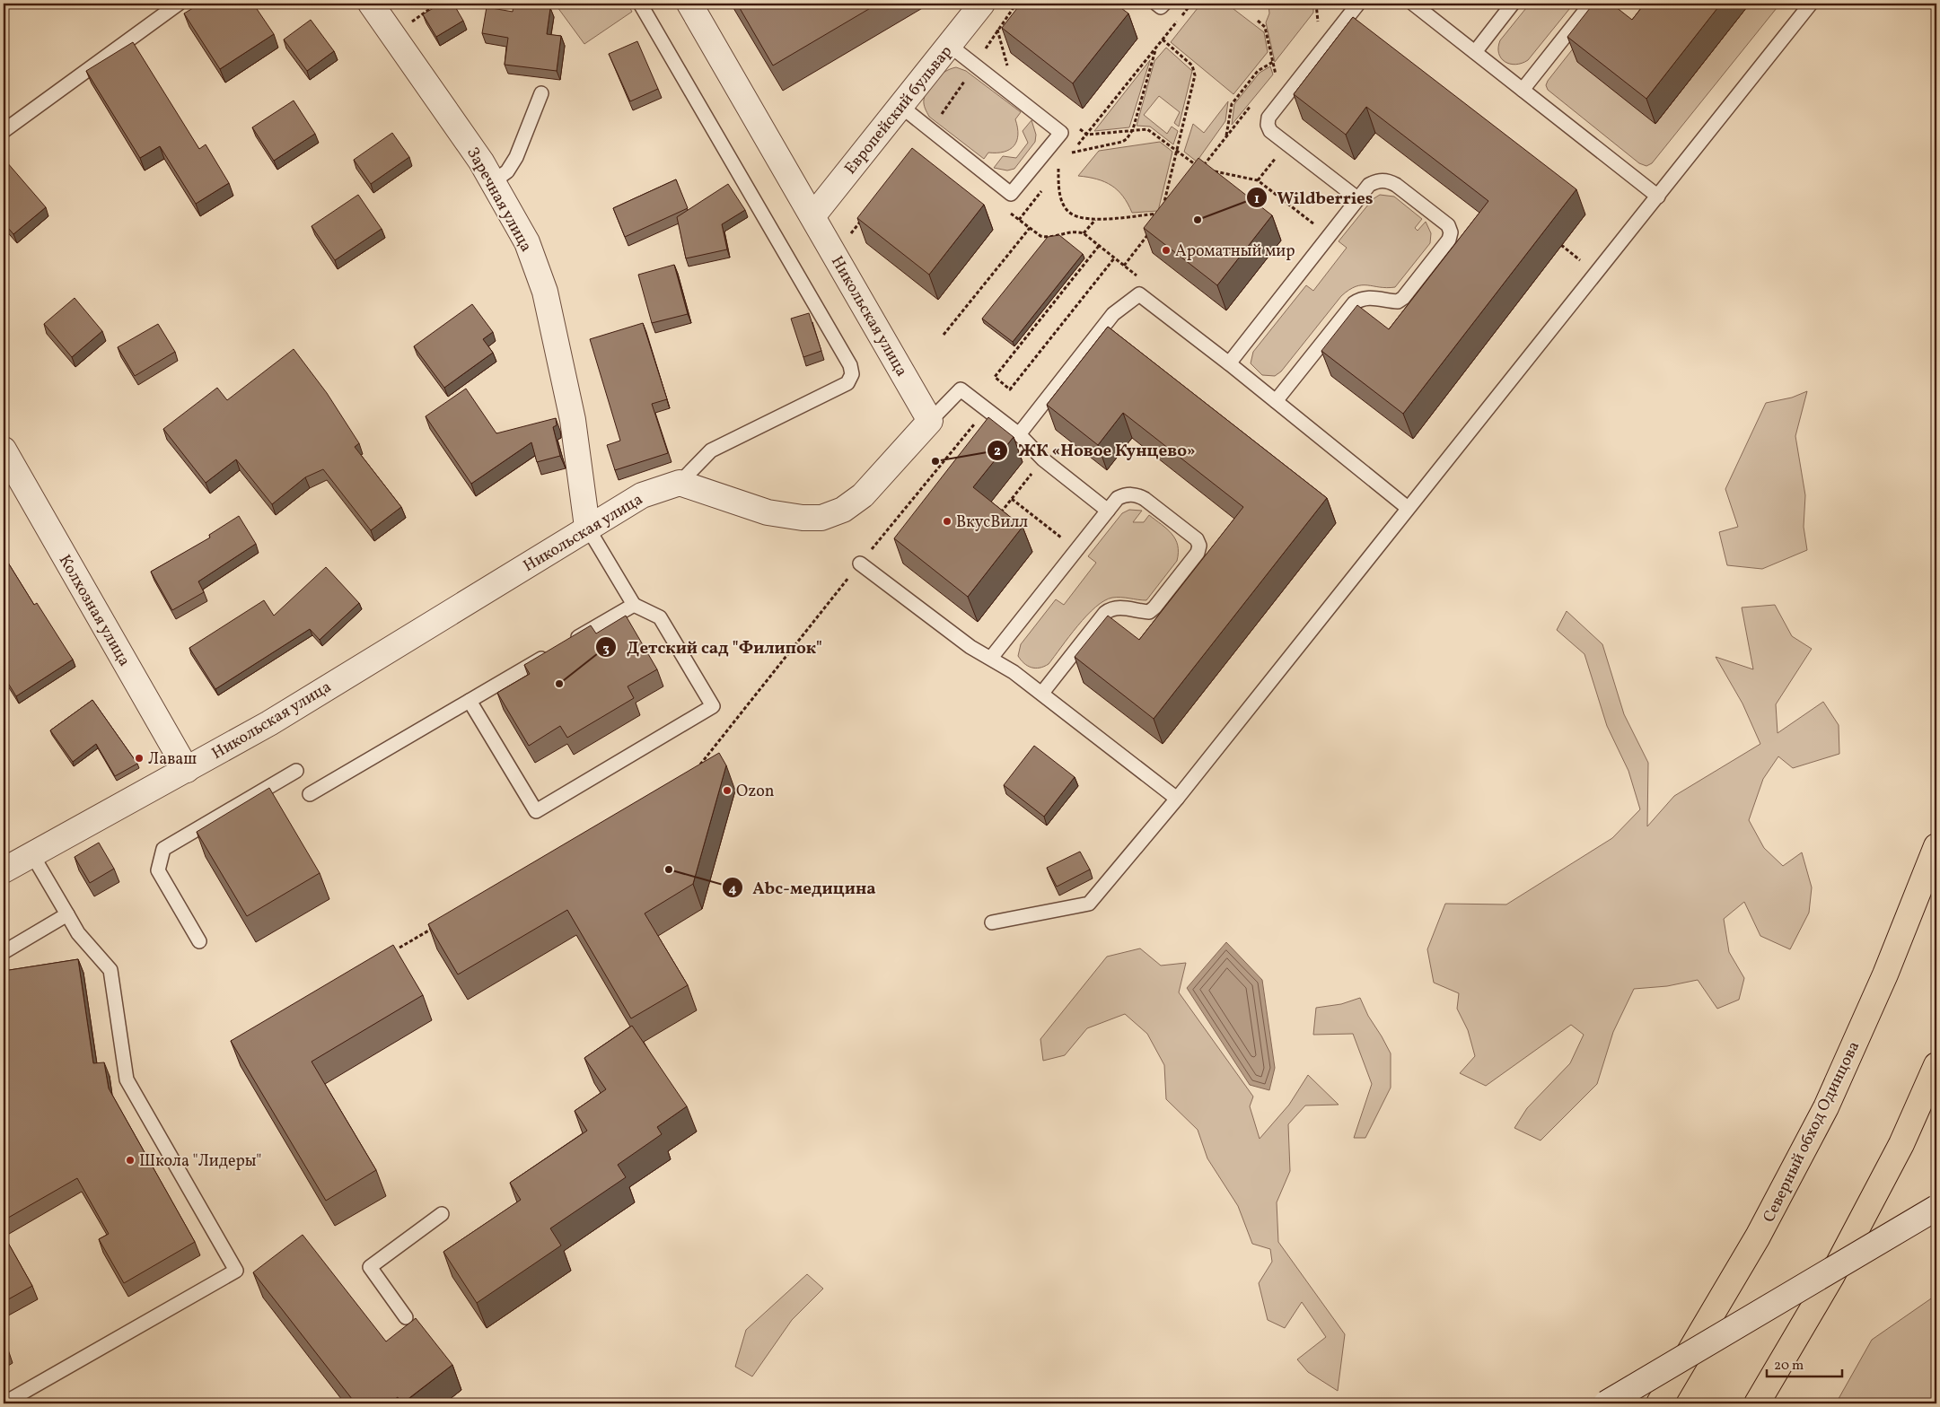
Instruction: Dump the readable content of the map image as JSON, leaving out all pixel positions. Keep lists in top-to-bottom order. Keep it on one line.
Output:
{"streets":{"highway":["Северный обход Одинцова"],"street":["Европейский бульвар","Заречная улица","Никольская улица","Колхозная улица"]},"crossings":[["Европейский бульвар","Никольская улица"],["Заречная улица","Никольская улица"],["Никольская улица","Колхозная улица"]],"places":["Wildberries","Ароматный мир","ЖК «Новое Кунцево»","ВкусВилл","Детский сад \"Филипок\"","Лаваш","Ozon","Abc-медицина","Школа \"Лидеры\""],"scale_bar":"20 m"}
